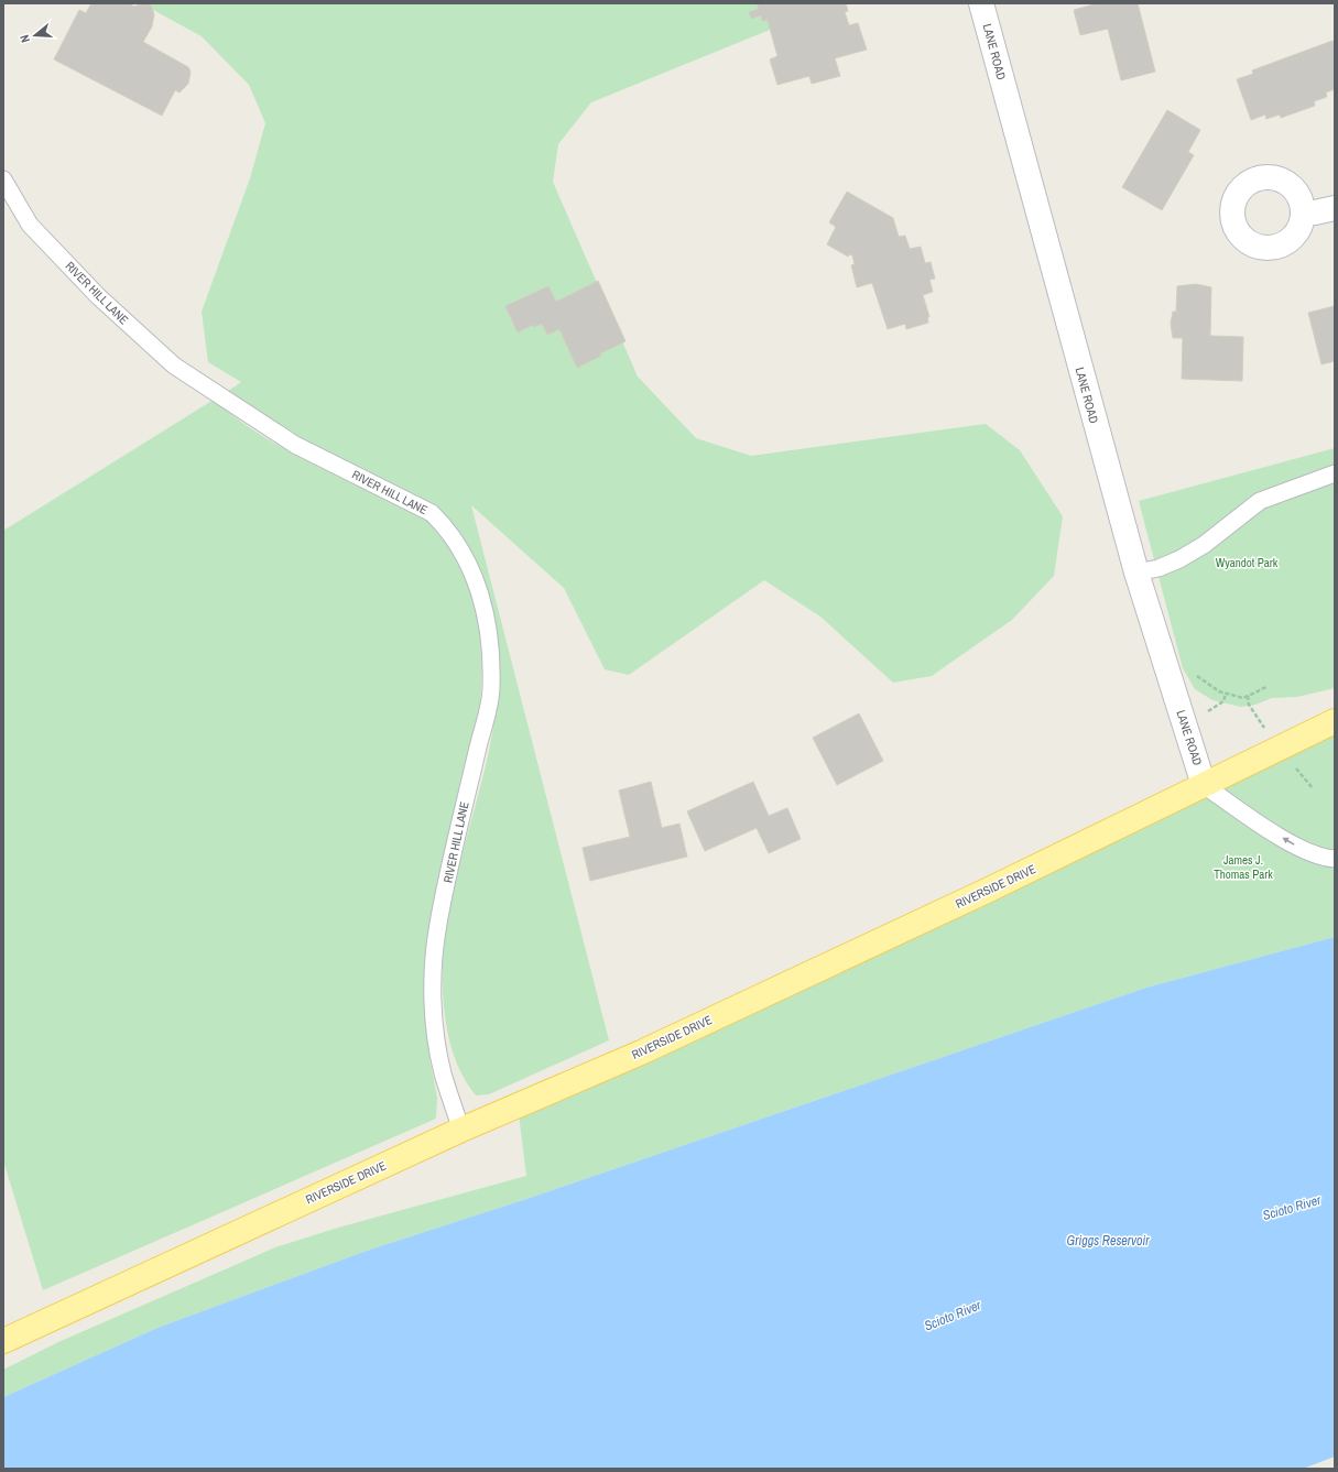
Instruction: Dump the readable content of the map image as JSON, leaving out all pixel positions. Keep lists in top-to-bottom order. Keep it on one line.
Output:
{"streets":{"main road":["RIVERSIDE DRIVE"],"street":["LANE ROAD"],"lane":["RIVER HILL LANE"]},"crossings":[["LANE ROAD","RIVERSIDE DRIVE"],["RIVER HILL LANE","RIVERSIDE DRIVE"]],"water":["Scioto River","Griggs Reservoir"],"parks":["Wyandot Park","James J. Thomas Park"],"north":"left"}
